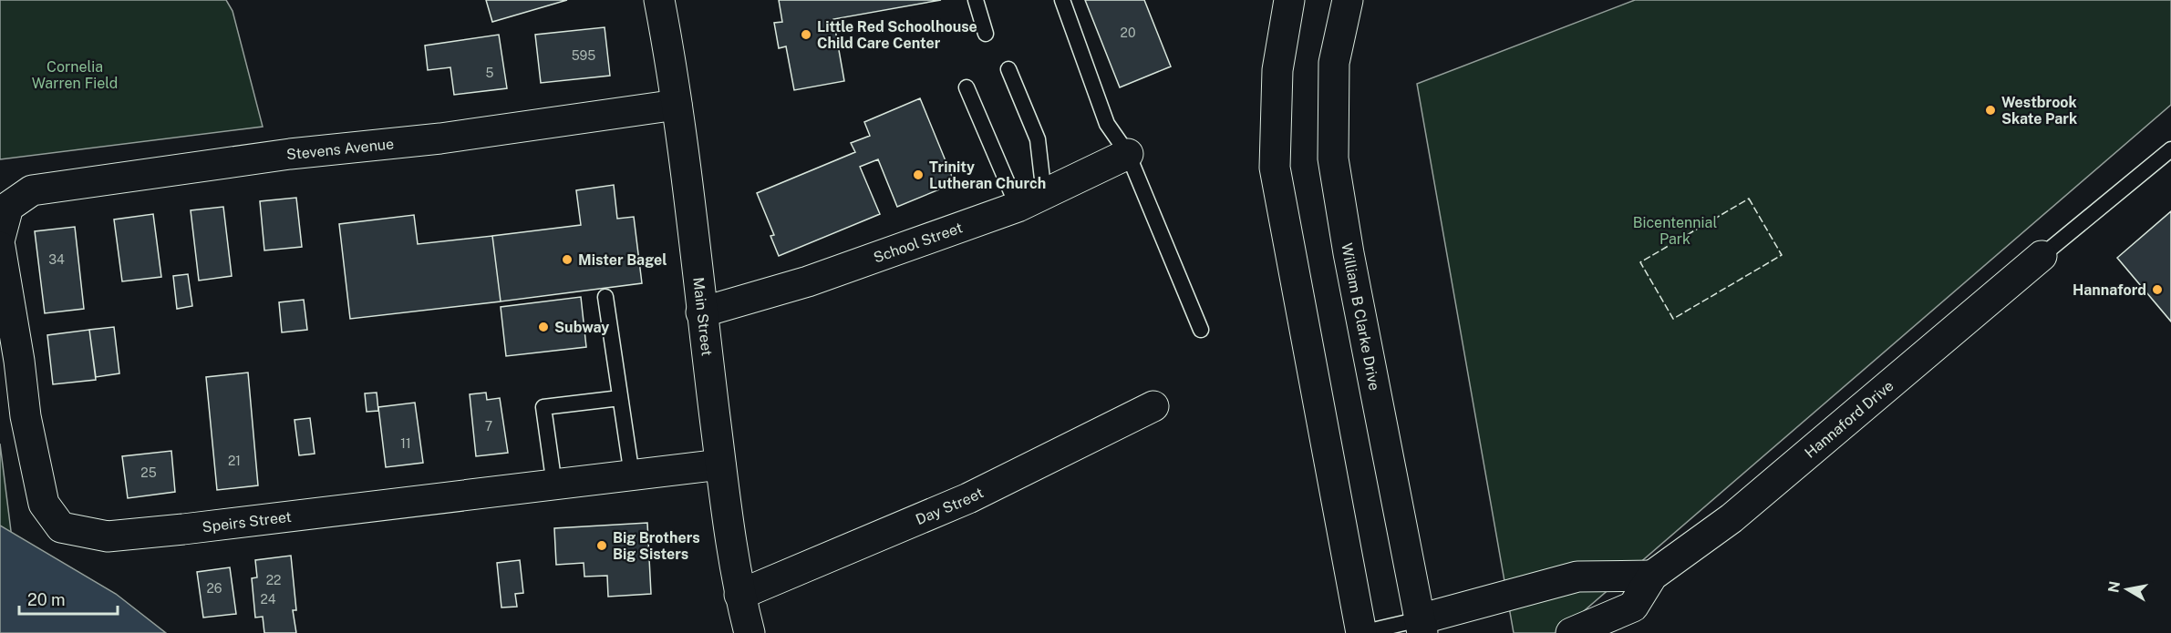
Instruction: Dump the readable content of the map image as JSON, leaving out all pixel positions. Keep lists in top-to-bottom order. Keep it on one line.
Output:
{"streets":{"main road":["Stevens Avenue","School Street","Main Street","William B Clarke Drive","Hannaford Drive","Day Street","Speirs Street"]},"crossings":[["Stevens Avenue","Main Street"],["School Street","Main Street"],["Main Street","Day Street"],["Main Street","Speirs Street"]],"parks":["Cornelia Warren Field","Bicentennial Park"],"places":["Little Red Schoolhouse Child Care Center","Westbrook Skate Park","Trinity Lutheran Church","Mister Bagel","Hannaford","Subway","Big Brothers Big Sisters"],"house_numbers":["20","595","5","34","7","11","21","25","22","26","24"],"scale_bar":"20 m","north":"left"}
